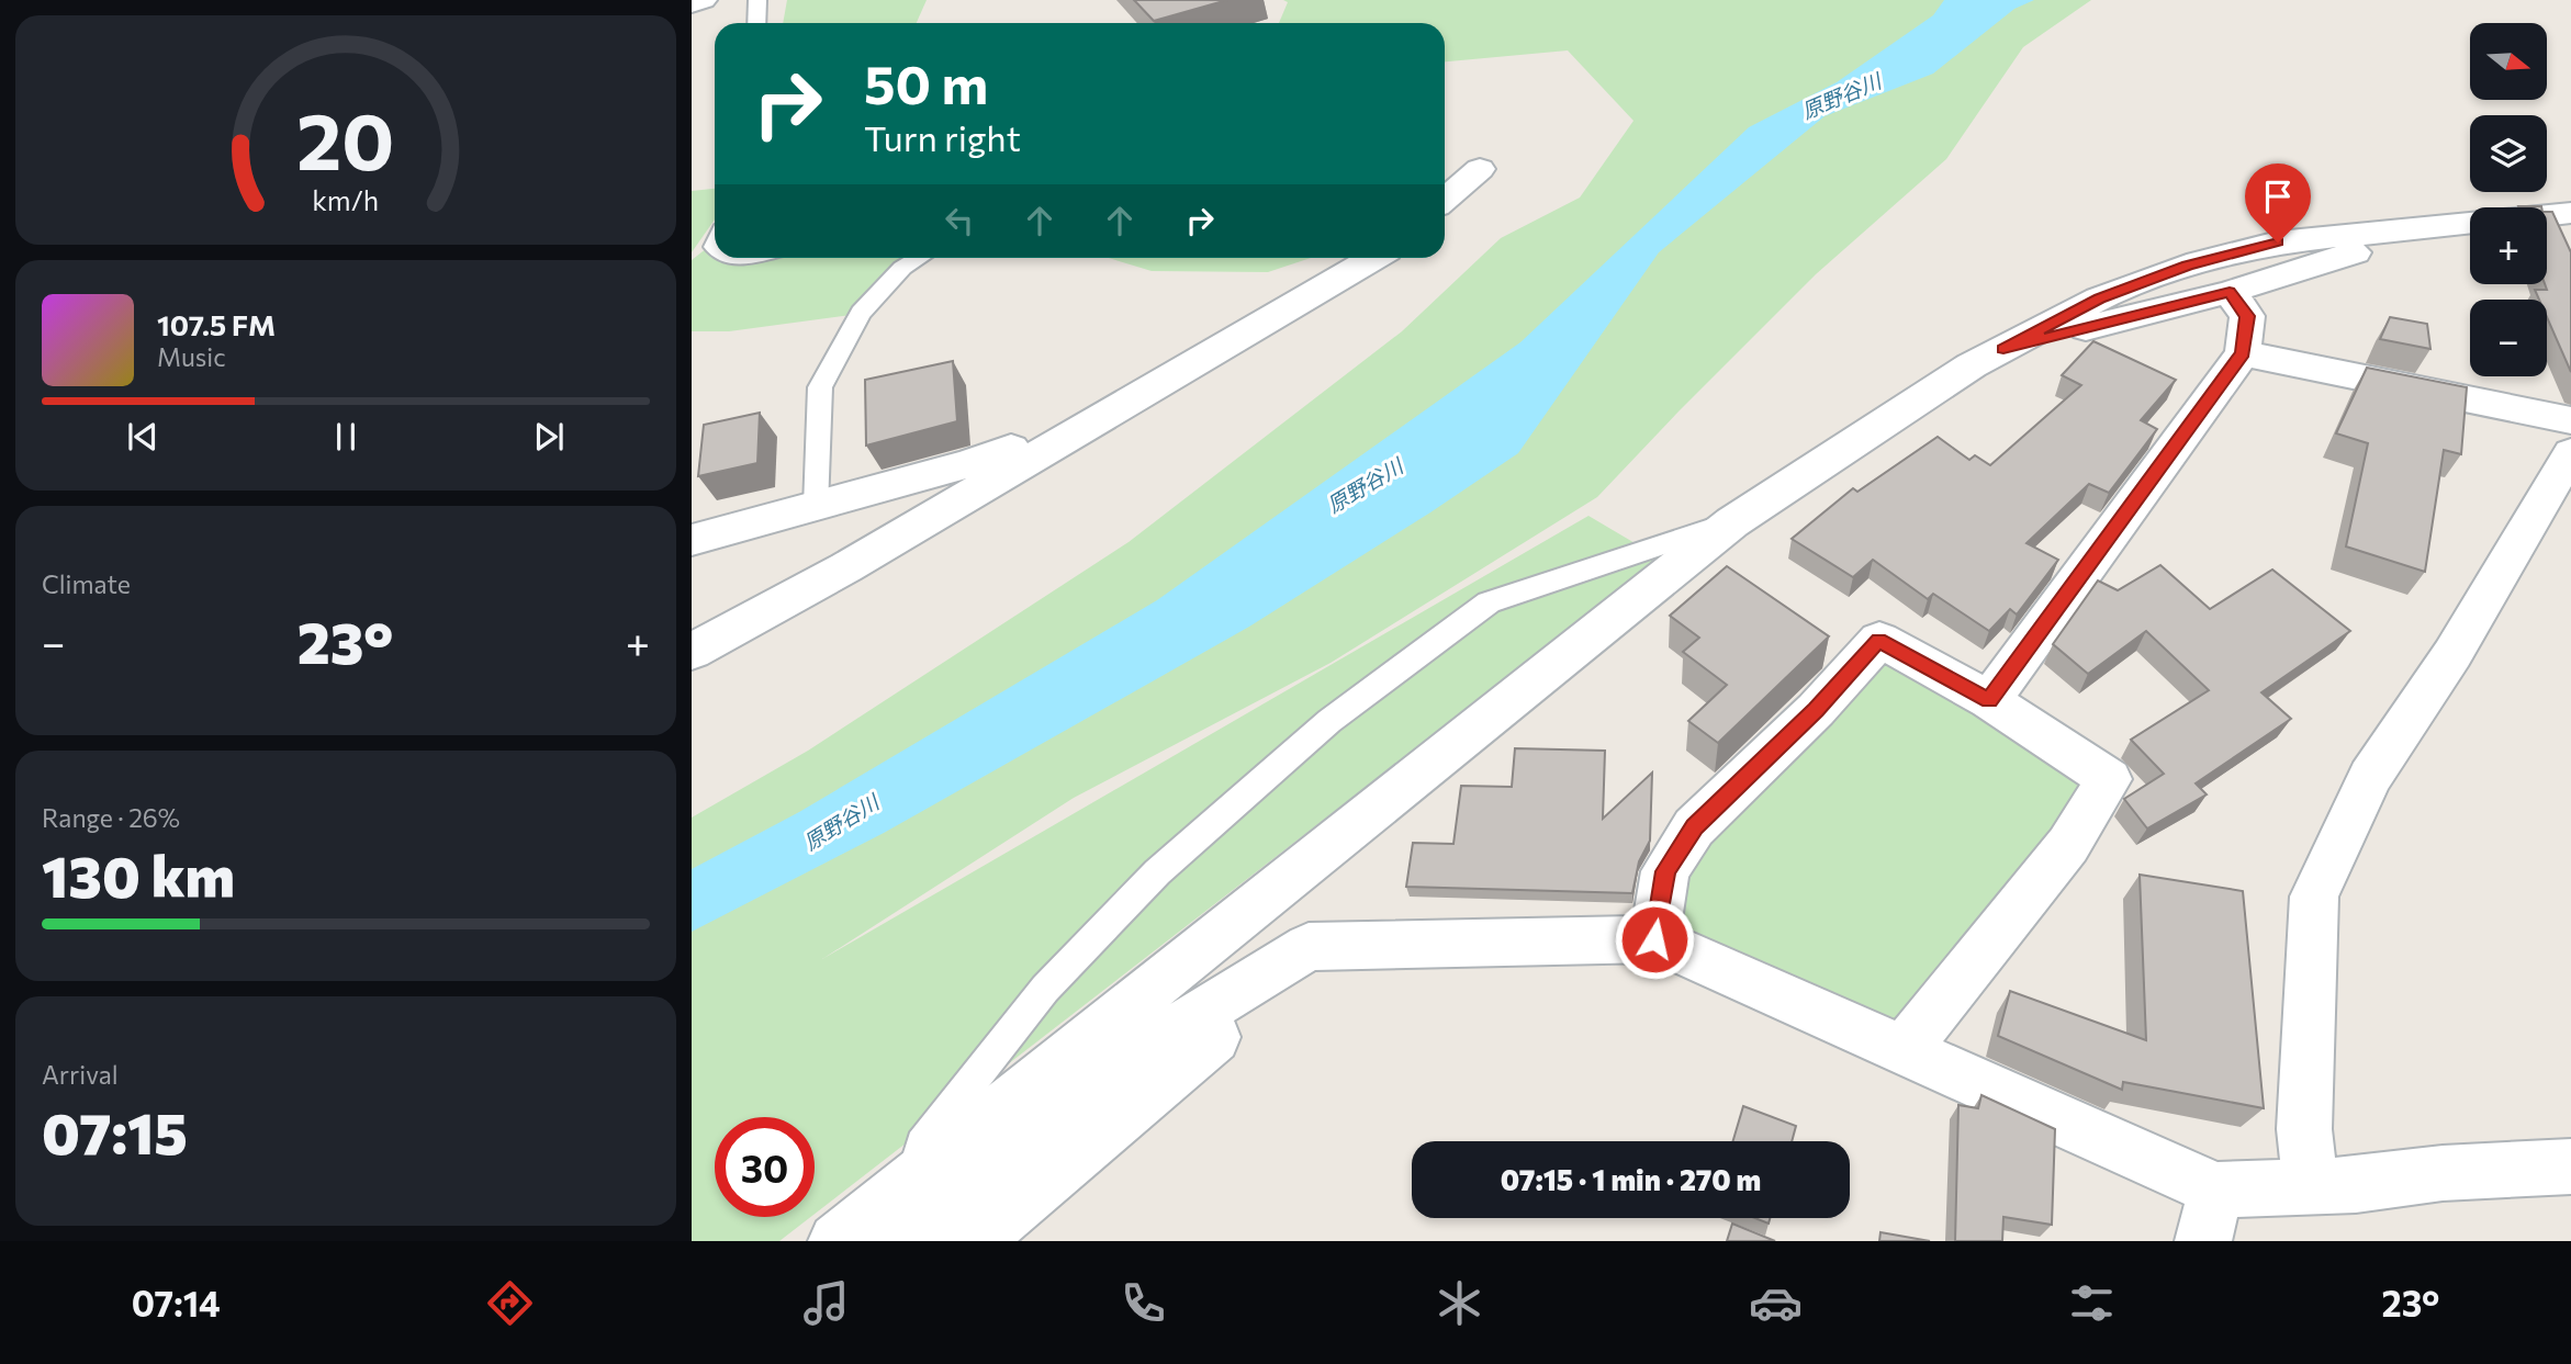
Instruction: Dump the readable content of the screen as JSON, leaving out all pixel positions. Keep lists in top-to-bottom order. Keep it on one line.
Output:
{"water":["原野谷川"],"north":"right","page":{"map_buttons":["+","−"],"turn":["50 m","Turn right"],"song":["107.5 FM","Music"],"tile":["Climate",["Range · 26%","130 km"],["Arrival","07:15"]],"heat":["−","23°","+"],"limit":"30","trip":"07:15 · 1 min · 270 m","tabs":["07:14","23°"],"gauge":["20","km/h"]}}
